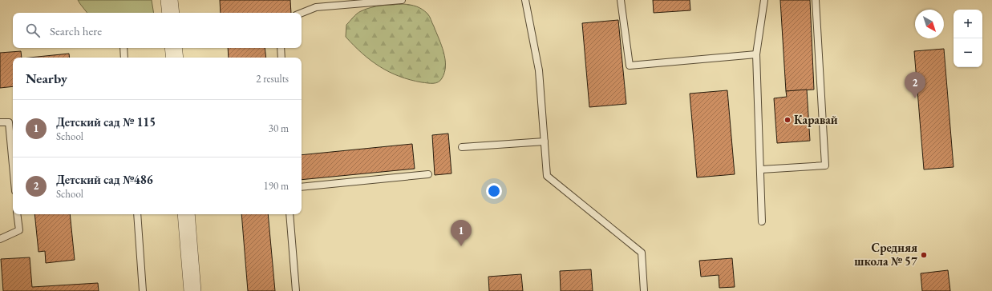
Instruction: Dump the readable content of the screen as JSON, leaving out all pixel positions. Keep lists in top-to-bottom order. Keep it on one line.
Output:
{"places":["Каравай","Средняя школа № 57"],"north":"bottom right","page":{"map_buttons":["+","−"],"search":"Search here","heading":["Nearby","2 results"],"pins":["2","1"],"list":[{"mark":"1","name":"Детский сад № 115","note":"School","value":"30 m"},{"mark":"2","name":"Детский сад №486","note":"School","value":"190 m"}]}}
